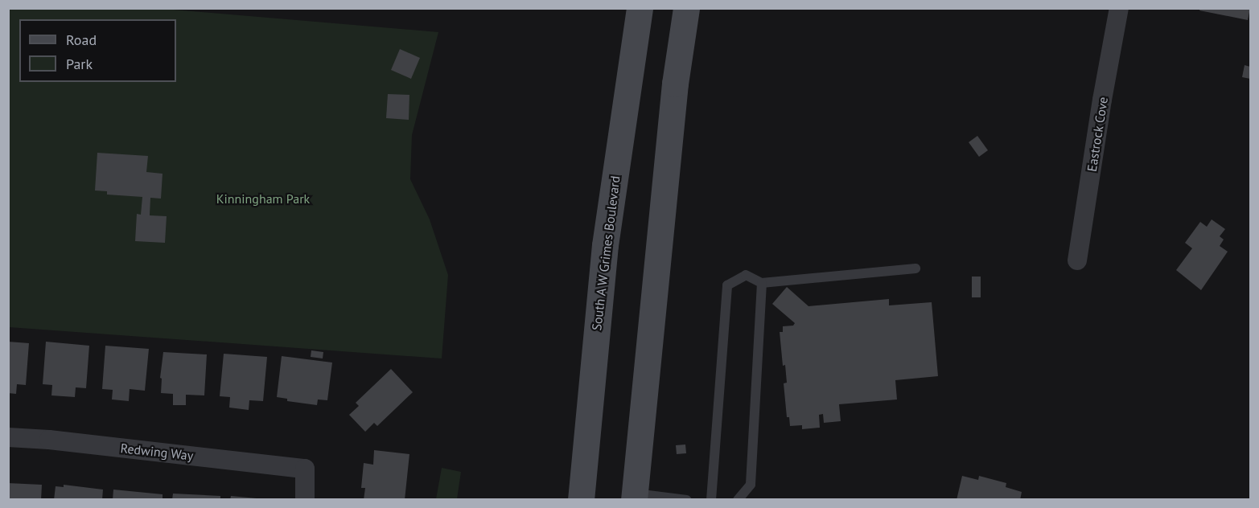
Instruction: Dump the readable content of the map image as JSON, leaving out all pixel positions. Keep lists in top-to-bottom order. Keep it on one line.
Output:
{"streets":{"main road":["South A W Grimes Boulevard"],"street":["Eastrock Cove","Redwing Way"]},"parks":["Kinningham Park"],"legend":["Road","Park"]}
